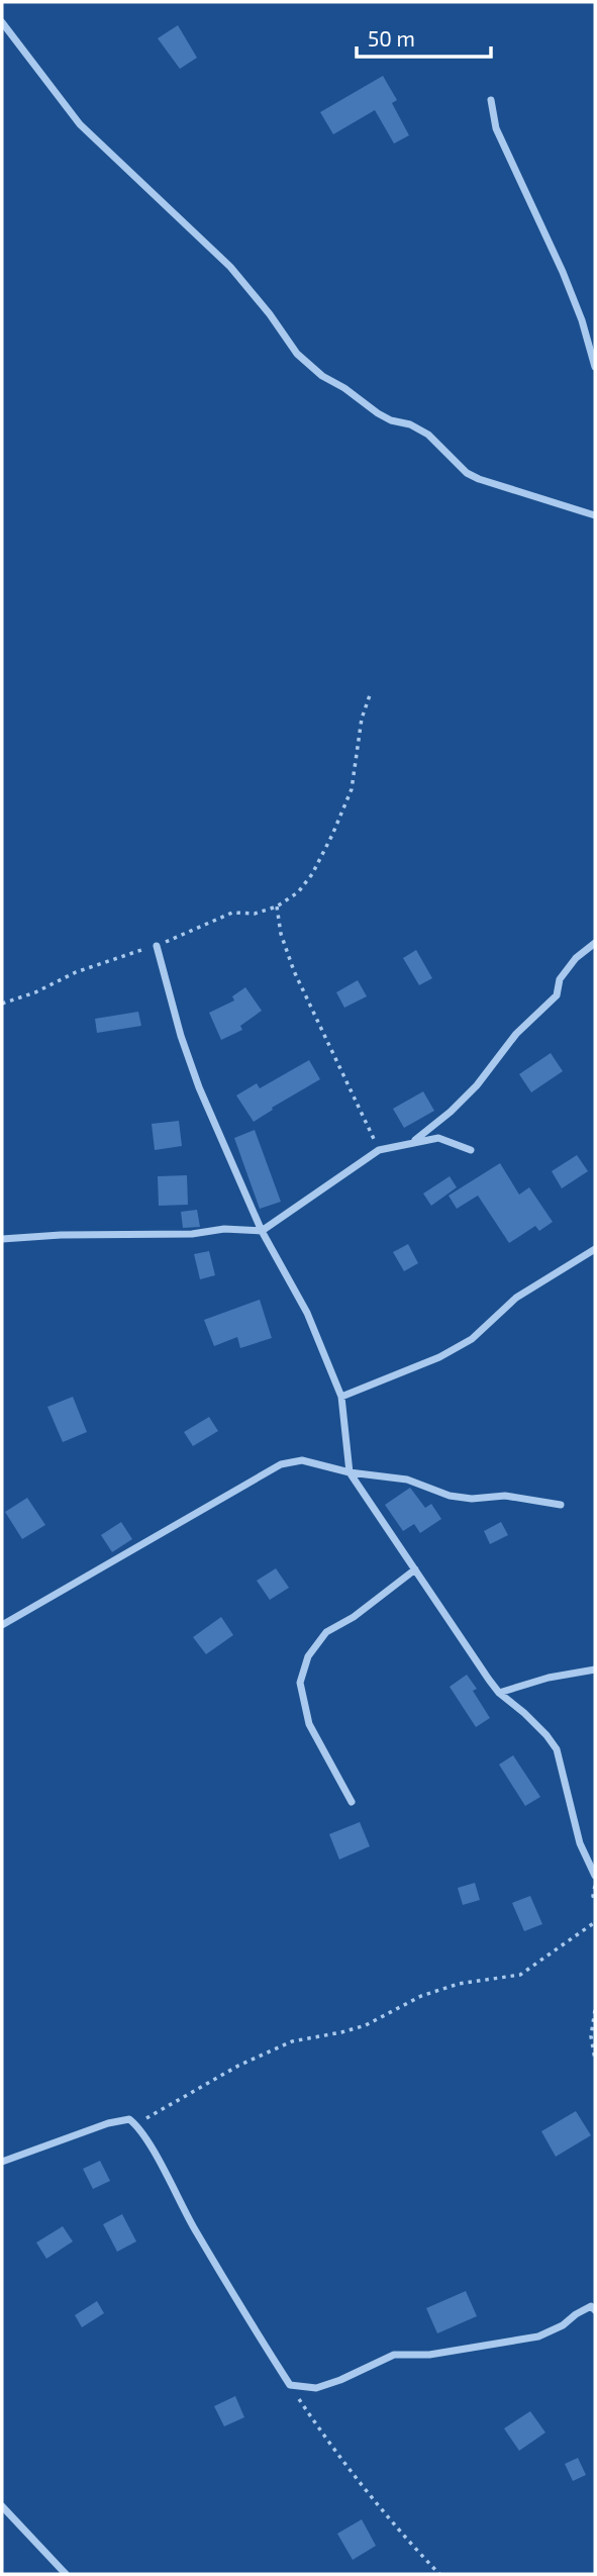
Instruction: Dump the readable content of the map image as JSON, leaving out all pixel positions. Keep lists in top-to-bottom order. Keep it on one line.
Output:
{"scale_bar":"50 m"}
